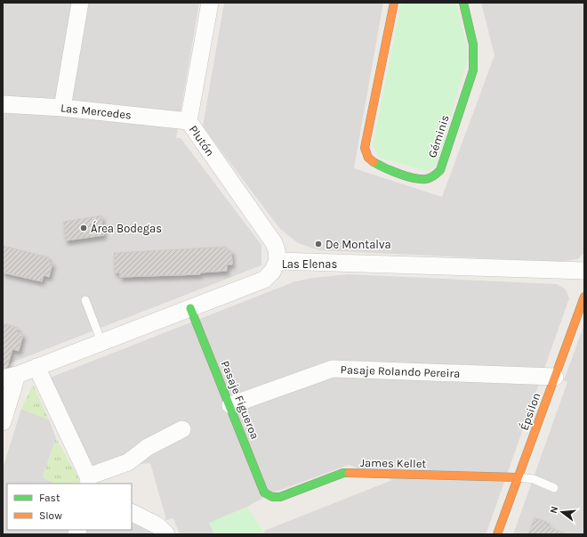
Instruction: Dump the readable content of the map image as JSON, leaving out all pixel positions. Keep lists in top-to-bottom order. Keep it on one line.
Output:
{"streets":{"street":["Las Mercedes","Géminis","Plutón","Las Elenas","Pasaje Rolando Pereira","Pasaje Figueroa","Épsilon","James Kellet"]},"crossings":[["Las Mercedes","Plutón"],["Plutón","Las Elenas"],["Las Elenas","Pasaje Figueroa"],["Pasaje Rolando Pereira","Pasaje Figueroa"],["Pasaje Rolando Pereira","Épsilon"],["Pasaje Figueroa","James Kellet"],["Épsilon","James Kellet"]],"places":["Área Bodegas","De Montalva"],"legend":["Fast","Slow"],"north":"left"}
